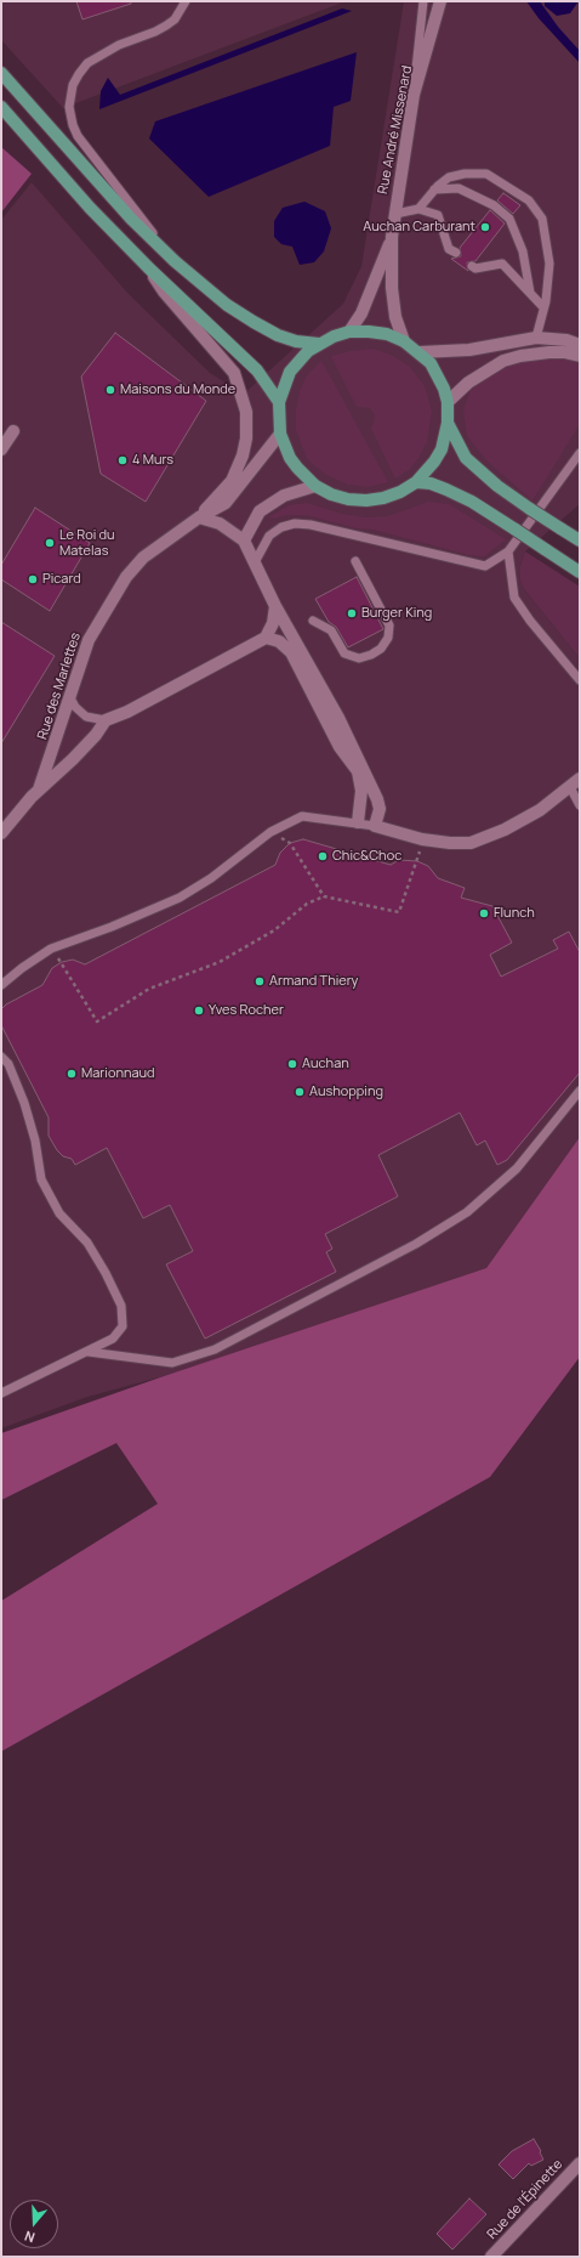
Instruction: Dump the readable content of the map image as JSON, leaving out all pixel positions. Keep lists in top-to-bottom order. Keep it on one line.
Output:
{"streets":{"street":["Rue André Missenard","Rue des Marlettes","Rue de l'Épinette"]},"places":["Auchan Carburant","Maisons du Monde","4 Murs","Le Roi du Matelas","Picard","Burger King","Chic&Choc","Flunch","Armand Thiery","Yves Rocher","Auchan","Marionnaud","Aushopping"],"north":"bottom"}
